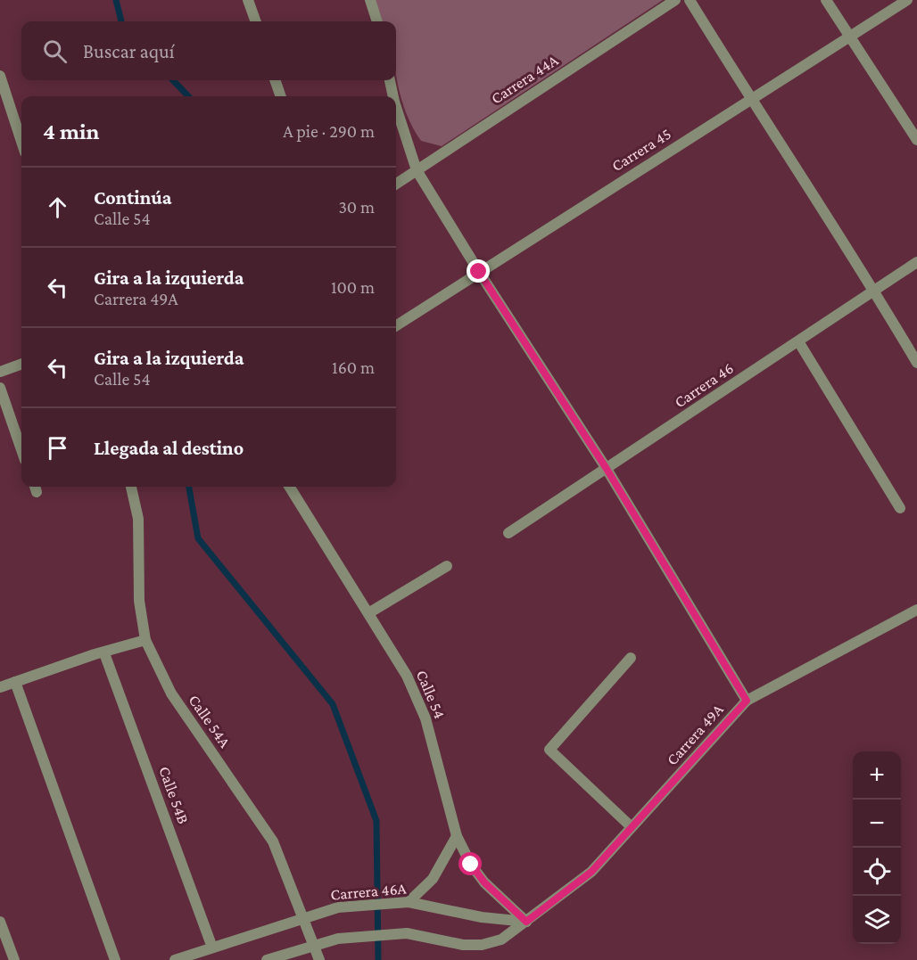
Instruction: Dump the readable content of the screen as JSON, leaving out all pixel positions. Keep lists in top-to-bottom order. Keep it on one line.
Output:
{"streets":{"street":["Carrera 44A","Carrera 45","Carrera 46","Calle 54","Calle 54A","Carrera 49A","Calle 54B","Carrera 46A"]},"crossings":[["Calle 54","Carrera 49A"],["Calle 54","Carrera 46A"],["Calle 54A","Carrera 46A"],["Carrera 49A","Carrera 46A"],["Calle 54B","Carrera 46A"]],"page":{"search":"Buscar aquí","heading":["4 min","A pie · 290 m"],"list":[["Continúa","Calle 54","30 m"],["Gira a la izquierda","Carrera 49A","100 m"],["Gira a la izquierda","Calle 54","160 m"],"Llegada al destino"],"map_buttons":["+","−"]}}
